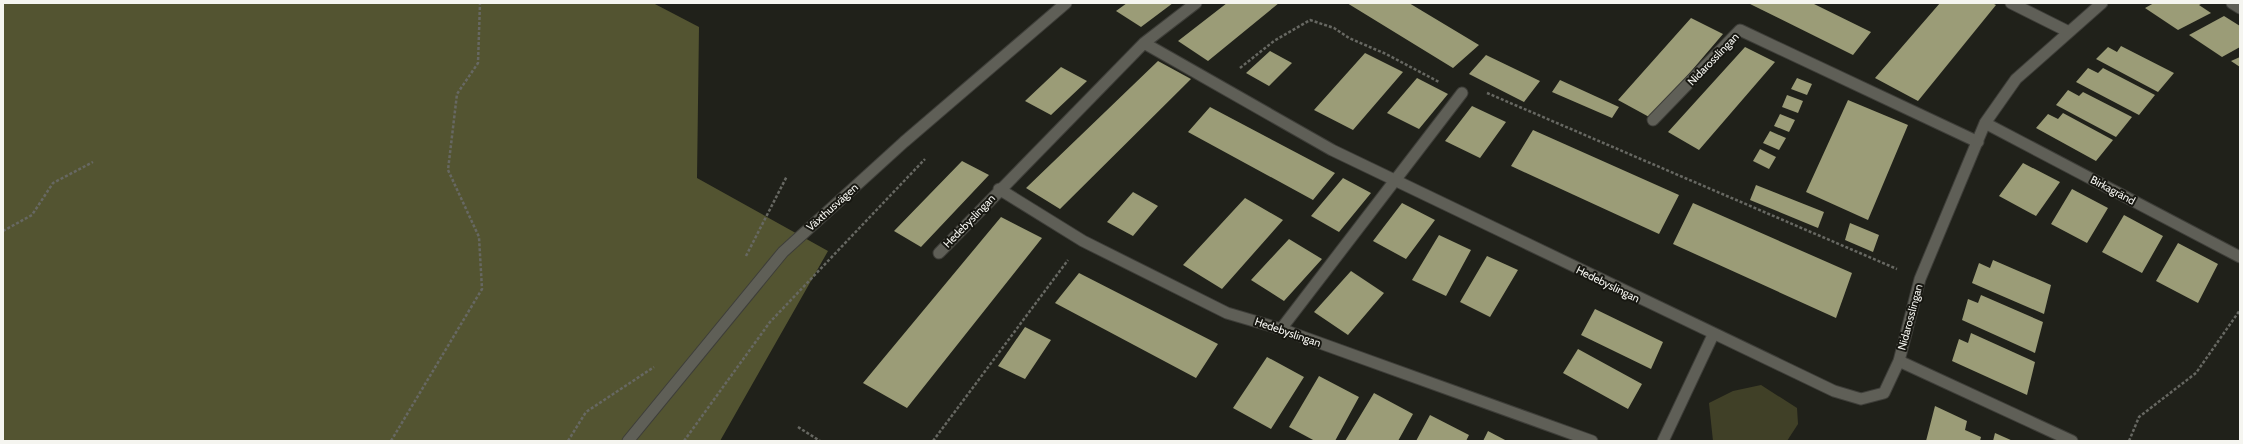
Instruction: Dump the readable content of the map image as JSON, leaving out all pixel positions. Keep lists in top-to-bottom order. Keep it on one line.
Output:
{"streets":{"street":["Nidarosslingan","Birkagränd","Växthusvägen","Hedebyslingan"]},"crossings":[["Nidarosslingan","Birkagränd"],["Nidarosslingan","Hedebyslingan"]]}
